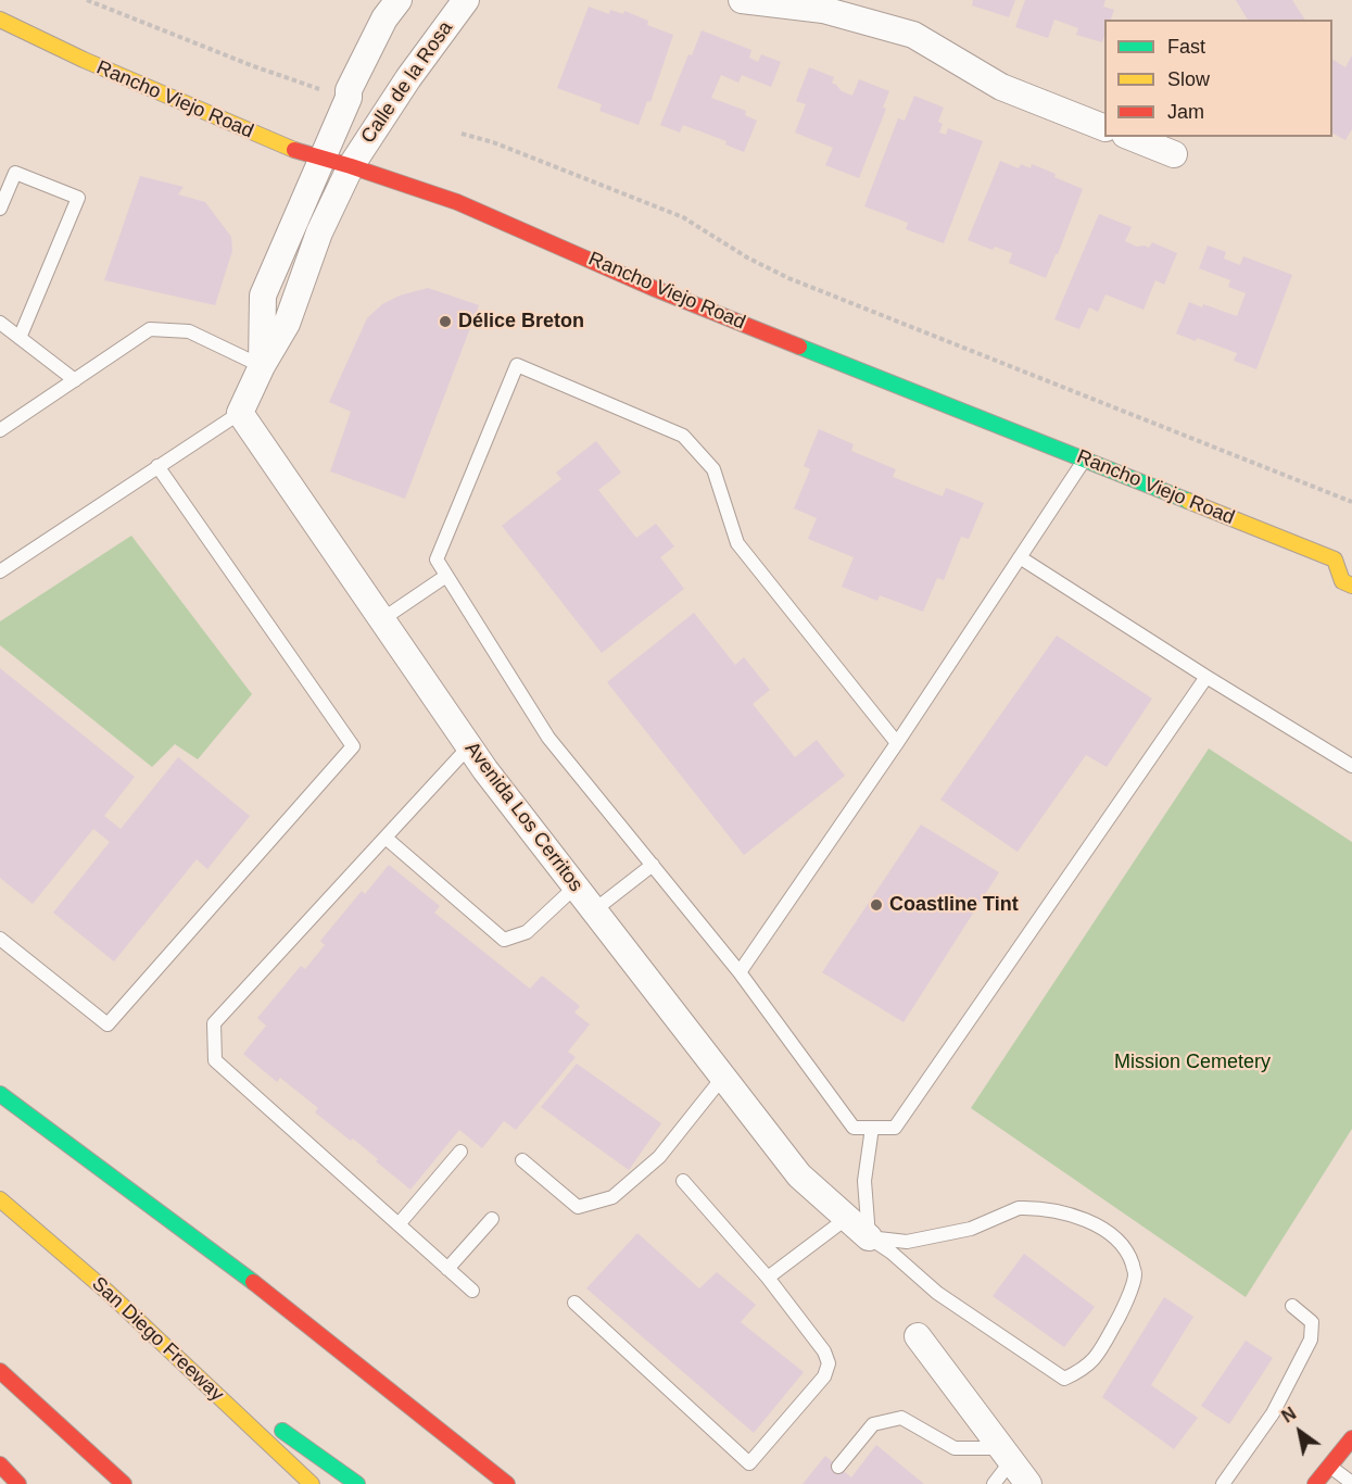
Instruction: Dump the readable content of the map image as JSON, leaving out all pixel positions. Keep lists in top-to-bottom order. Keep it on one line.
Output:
{"streets":{"main road":["Rancho Viejo Road","San Diego Freeway"],"street":["Calle de la Rosa","Avenida Los Cerritos"]},"crossings":[["Calle de la Rosa","Rancho Viejo Road"]],"parks":["Mission Cemetery"],"places":["Délice Breton","Coastline Tint"],"legend":["Fast","Slow","Jam"],"north":"top left"}
